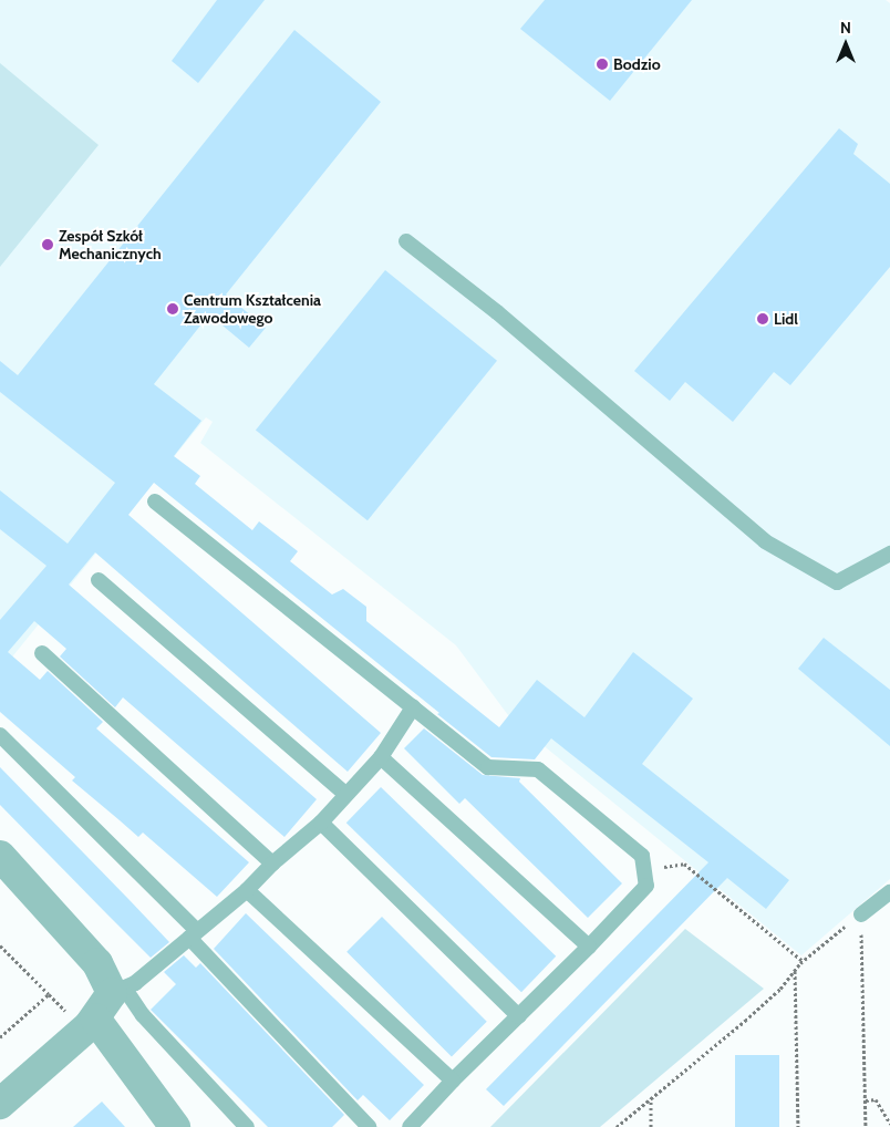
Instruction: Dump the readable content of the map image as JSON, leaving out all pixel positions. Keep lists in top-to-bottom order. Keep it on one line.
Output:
{"places":["Bodzio","Zespół Szkół Mechanicznych","Centrum Kształcenia Zawodowego","Lidl"],"north":"top"}
